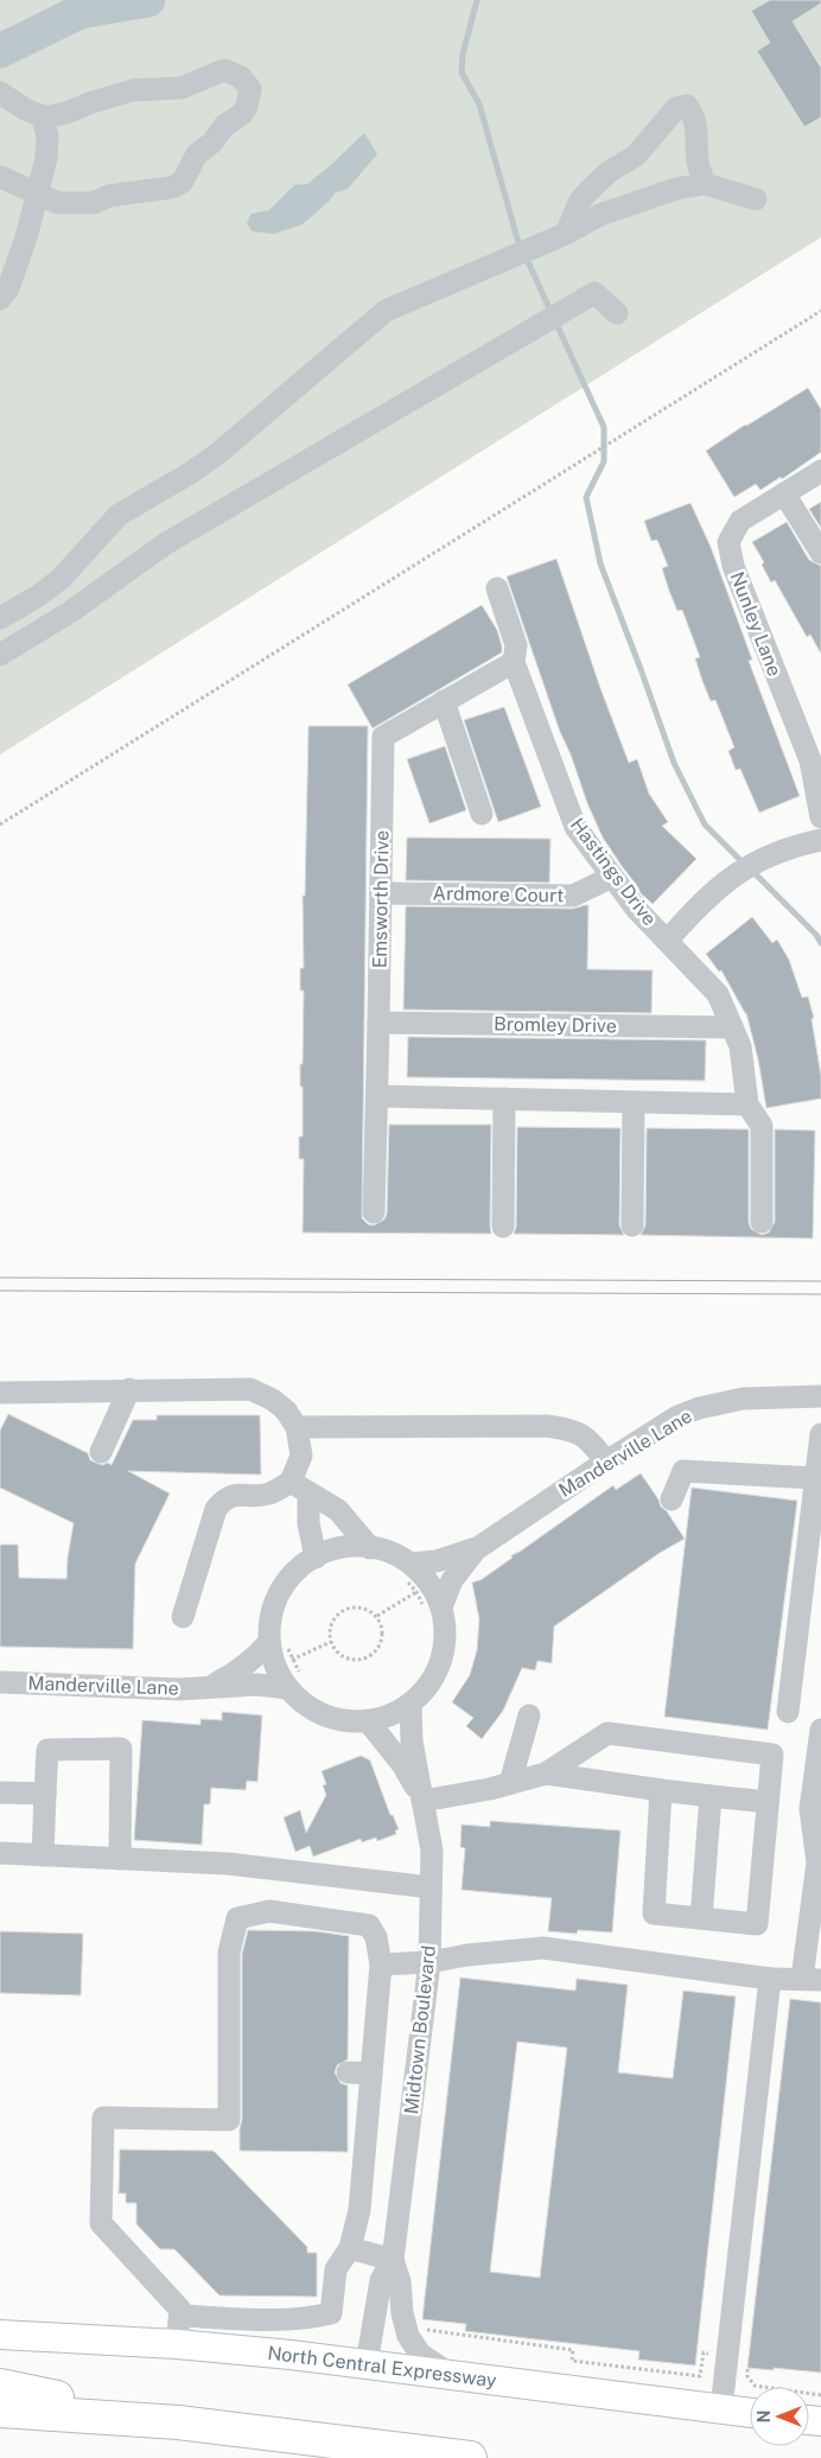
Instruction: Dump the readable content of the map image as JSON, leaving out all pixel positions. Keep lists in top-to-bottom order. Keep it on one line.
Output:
{"streets":{"main road":["North Central Expressway"],"street":["Nunley Lane","Hastings Drive","Ardmore Court","Emsworth Drive","Bromley Drive","Manderville Lane","Midtown Boulevard"]},"crossings":[["Hastings Drive","Ardmore Court"],["Hastings Drive","Emsworth Drive"],["Hastings Drive","Bromley Drive"],["Ardmore Court","Emsworth Drive"],["Emsworth Drive","Bromley Drive"],["Midtown Boulevard","North Central Expressway"]],"north":"left"}
